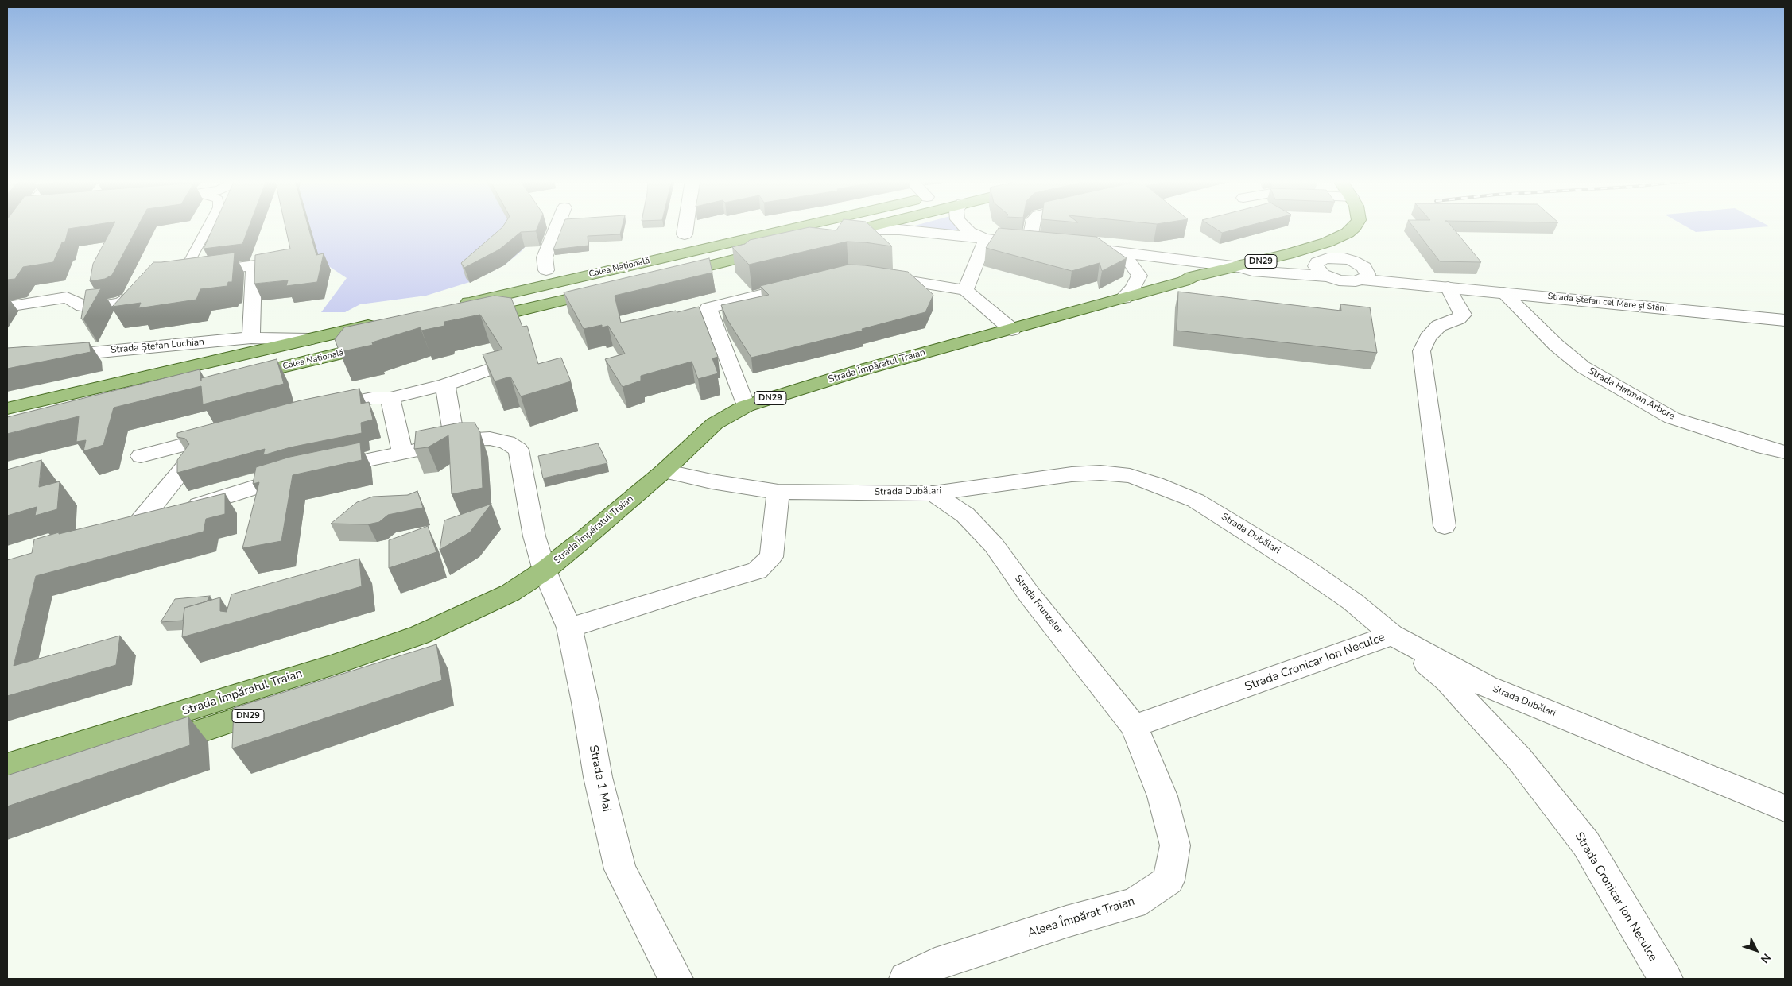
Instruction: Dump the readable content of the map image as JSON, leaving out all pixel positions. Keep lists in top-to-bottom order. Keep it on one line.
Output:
{"streets":{"main road":["DN29","Calea Națională","Strada Împăratul Traian"],"street":["Strada Ștefan cel Mare și Sfânt","Strada Ștefan Luchian","Strada Hatman Arbore","Strada Dubălari","Strada Frunzelor","Strada Cronicar Ion Neculce","Strada 1 Mai","Aleea Împărat Traian"]},"crossings":[["DN29","Strada Ștefan cel Mare și Sfânt"],["DN29","Strada Împăratul Traian"],["Strada Ștefan cel Mare și Sfânt","Strada Împăratul Traian"],["Strada Ștefan cel Mare și Sfânt","Strada Hatman Arbore"],["Strada Împăratul Traian","Strada Dubălari"],["Strada Împăratul Traian","Strada 1 Mai"],["Strada Dubălari","Strada Frunzelor"],["Strada Dubălari","Strada Cronicar Ion Neculce"],["Strada Frunzelor","Strada Cronicar Ion Neculce"],["Strada Frunzelor","Aleea Împărat Traian"],["Strada Cronicar Ion Neculce","Aleea Împărat Traian"]],"north":"bottom right"}
